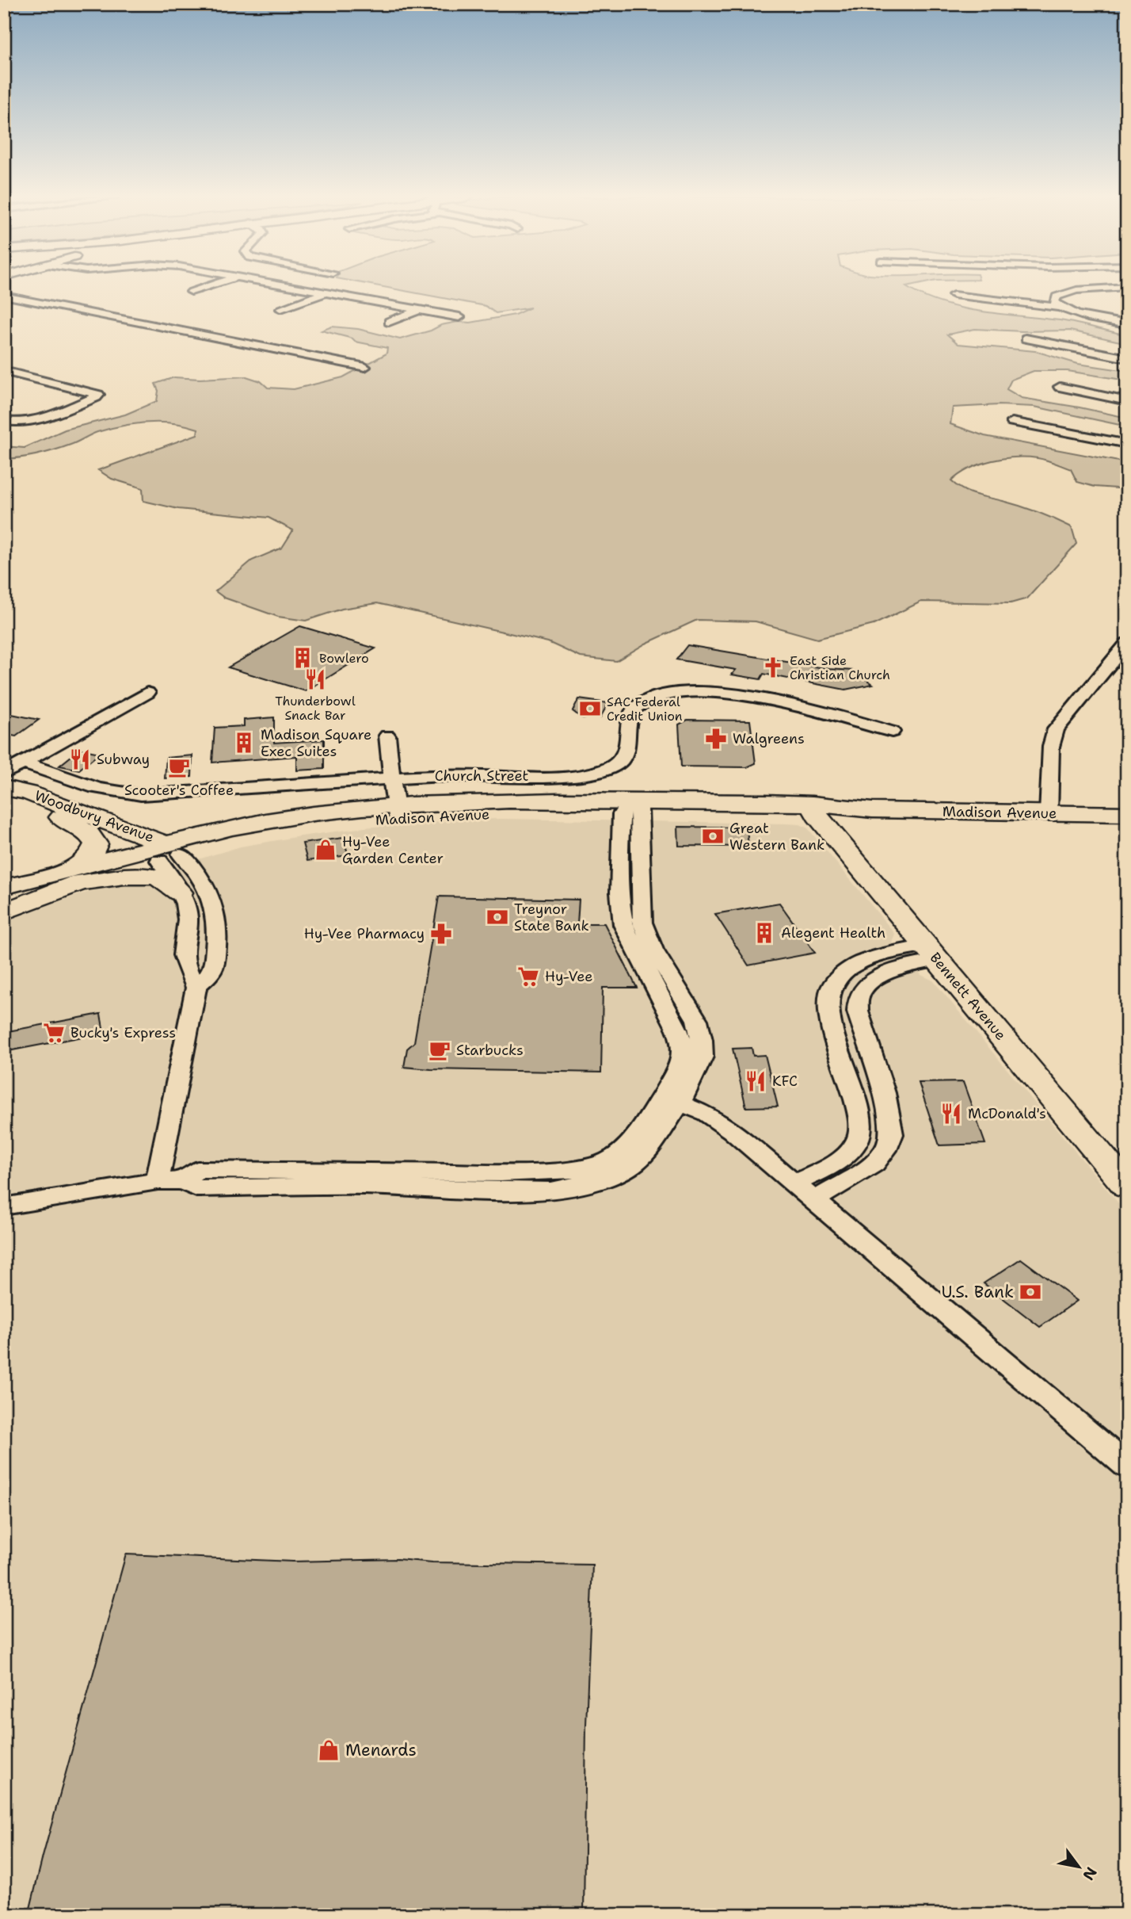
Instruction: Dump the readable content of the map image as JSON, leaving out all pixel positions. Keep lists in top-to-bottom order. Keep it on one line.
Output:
{"streets":{"main road":["Madison Avenue","Woodbury Avenue","Bennett Avenue"],"street":["Church Street"]},"crossings":[["Madison Avenue","Woodbury Avenue"],["Madison Avenue","Bennett Avenue"]],"places":{"building":["Bowlero","Madison Square Exec Suites","Alegent Health"],"church":["East Side Christian Church"],"restaurant":["Thunderbowl Snack Bar","Subway","KFC","McDonald's"],"bank":["SAC Federal Credit Union","Great Western Bank","Treynor State Bank","U.S. Bank"],"pharmacy":["Walgreens","Hy-Vee Pharmacy"],"cafe":["Scooter's Coffee","Starbucks"],"shop":["Hy-Vee Garden Center","Menards"],"supermarket":["Hy-Vee","Bucky's Express"]},"north":"bottom right"}
